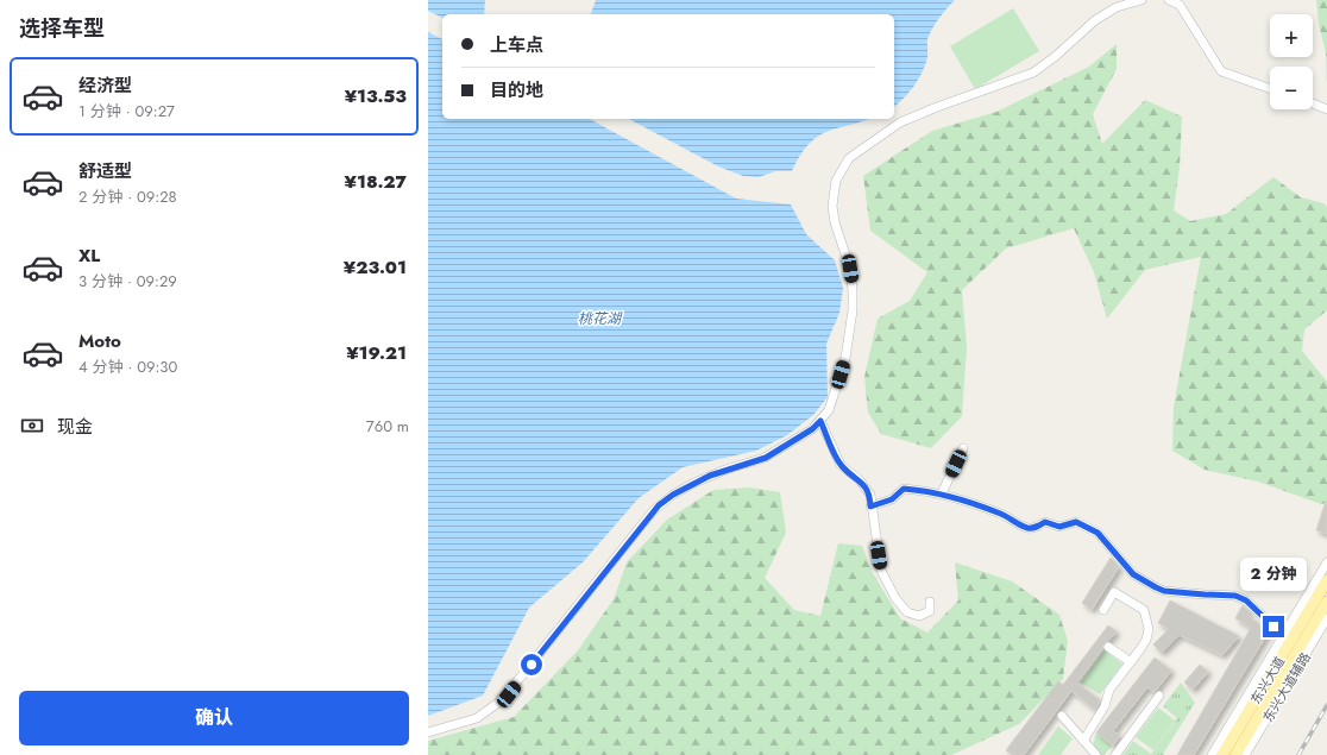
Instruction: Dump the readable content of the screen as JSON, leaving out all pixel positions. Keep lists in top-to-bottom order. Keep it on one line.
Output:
{"streets":{"main road":["东兴大道"],"street":["东兴大道辅路"]},"water":["桃花湖"],"page":{"heading":"选择车型","map_buttons":["+","−"],"banner":["上车点","目的地"],"list":[{"name":"经济型","note":"1 分钟 · 09:27","value":"¥13.53"},{"name":"舒适型","note":"2 分钟 · 09:28","value":"¥18.27"},{"name":"XL","note":"3 分钟 · 09:29","value":"¥23.01"},{"name":"Moto","note":"4 分钟 · 09:30","value":"¥19.21"}],"pay":["现金","760 m"],"bubble":"2 分钟","buttons":"确认"}}
